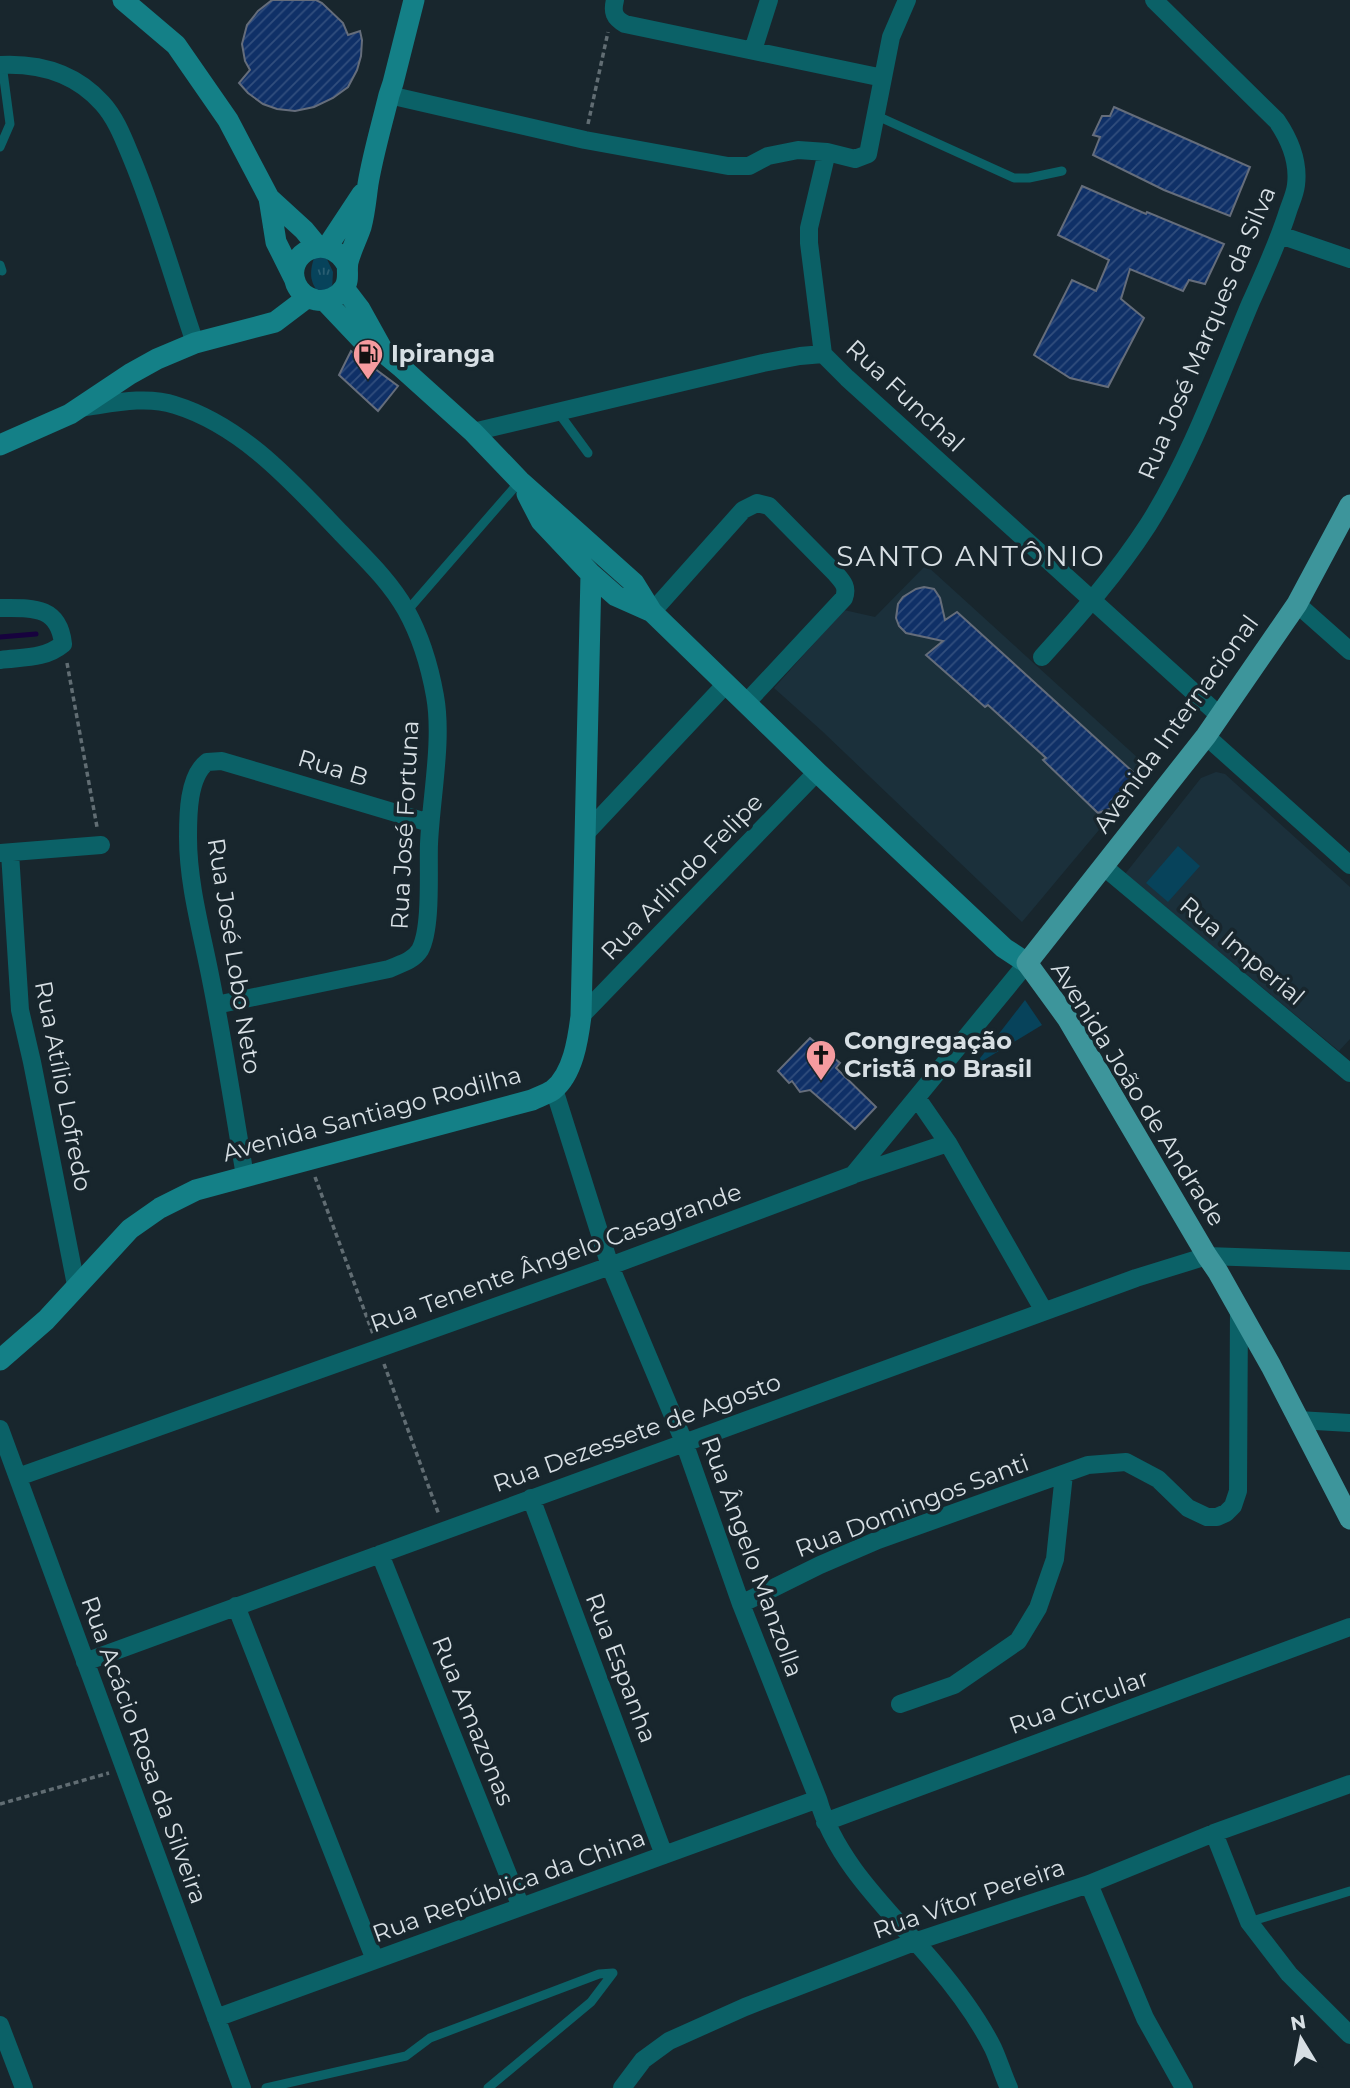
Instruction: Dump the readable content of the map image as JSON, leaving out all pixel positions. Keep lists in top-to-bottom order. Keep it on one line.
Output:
{"streets":{"main road":["Avenida Internacional","Avenida João de Andrade","Avenida Santiago Rodilha"],"street":["Rua José Marques da Silva","Rua Funchal","Rua B","Rua José Fortuna","Rua Arlindo Felipe","Rua Imperial","Rua José Lobo Neto","Rua Atílio Lofredo","Rua Tenente Ângelo Casagrande","Rua Dezessete de Agosto","Rua Domingos Santi","Rua Ângelo Manzolla","Rua Espanha","Rua Circular","Rua Amazonas","Rua Acácio Rosa da Silveira","Rua República da China","Rua Vítor Pereira"]},"crossings":[["Rua José Marques da Silva","Rua Funchal"],["Rua Funchal","Avenida Internacional"],["Rua Funchal","Avenida João de Andrade"],["Avenida Internacional","Rua Imperial"],["Avenida Internacional","Avenida João de Andrade"],["Avenida Internacional","Rua Tenente Ângelo Casagrande"],["Rua B","Rua José Fortuna"],["Rua B","Rua José Lobo Neto"],["Rua José Fortuna","Rua José Lobo Neto"],["Rua Arlindo Felipe","Avenida João de Andrade"],["Rua Arlindo Felipe","Avenida Santiago Rodilha"],["Rua José Lobo Neto","Avenida Santiago Rodilha"],["Rua Atílio Lofredo","Avenida Santiago Rodilha"],["Avenida João de Andrade","Avenida Santiago Rodilha"],["Avenida João de Andrade","Rua Tenente Ângelo Casagrande"],["Avenida João de Andrade","Rua Dezessete de Agosto"],["Avenida João de Andrade","Rua Domingos Santi"],["Avenida Santiago Rodilha","Rua Ângelo Manzolla"],["Rua Tenente Ângelo Casagrande","Rua Ângelo Manzolla"],["Rua Tenente Ângelo Casagrande","Rua Acácio Rosa da Silveira"],["Rua Dezessete de Agosto","Rua Ângelo Manzolla"],["Rua Dezessete de Agosto","Rua Espanha"],["Rua Dezessete de Agosto","Rua Amazonas"],["Rua Dezessete de Agosto","Rua Acácio Rosa da Silveira"],["Rua Domingos Santi","Rua Ângelo Manzolla"],["Rua Ângelo Manzolla","Rua Circular"],["Rua Ângelo Manzolla","Rua República da China"],["Rua Ângelo Manzolla","Rua Vítor Pereira"],["Rua Espanha","Rua República da China"],["Rua Amazonas","Rua República da China"],["Rua Acácio Rosa da Silveira","Rua República da China"]],"districts":["SANTO ANTÔNIO"],"places":{"fuel station":["Ipiranga"],"church":["Congregação Cristã no Brasil"]},"north":"top"}
